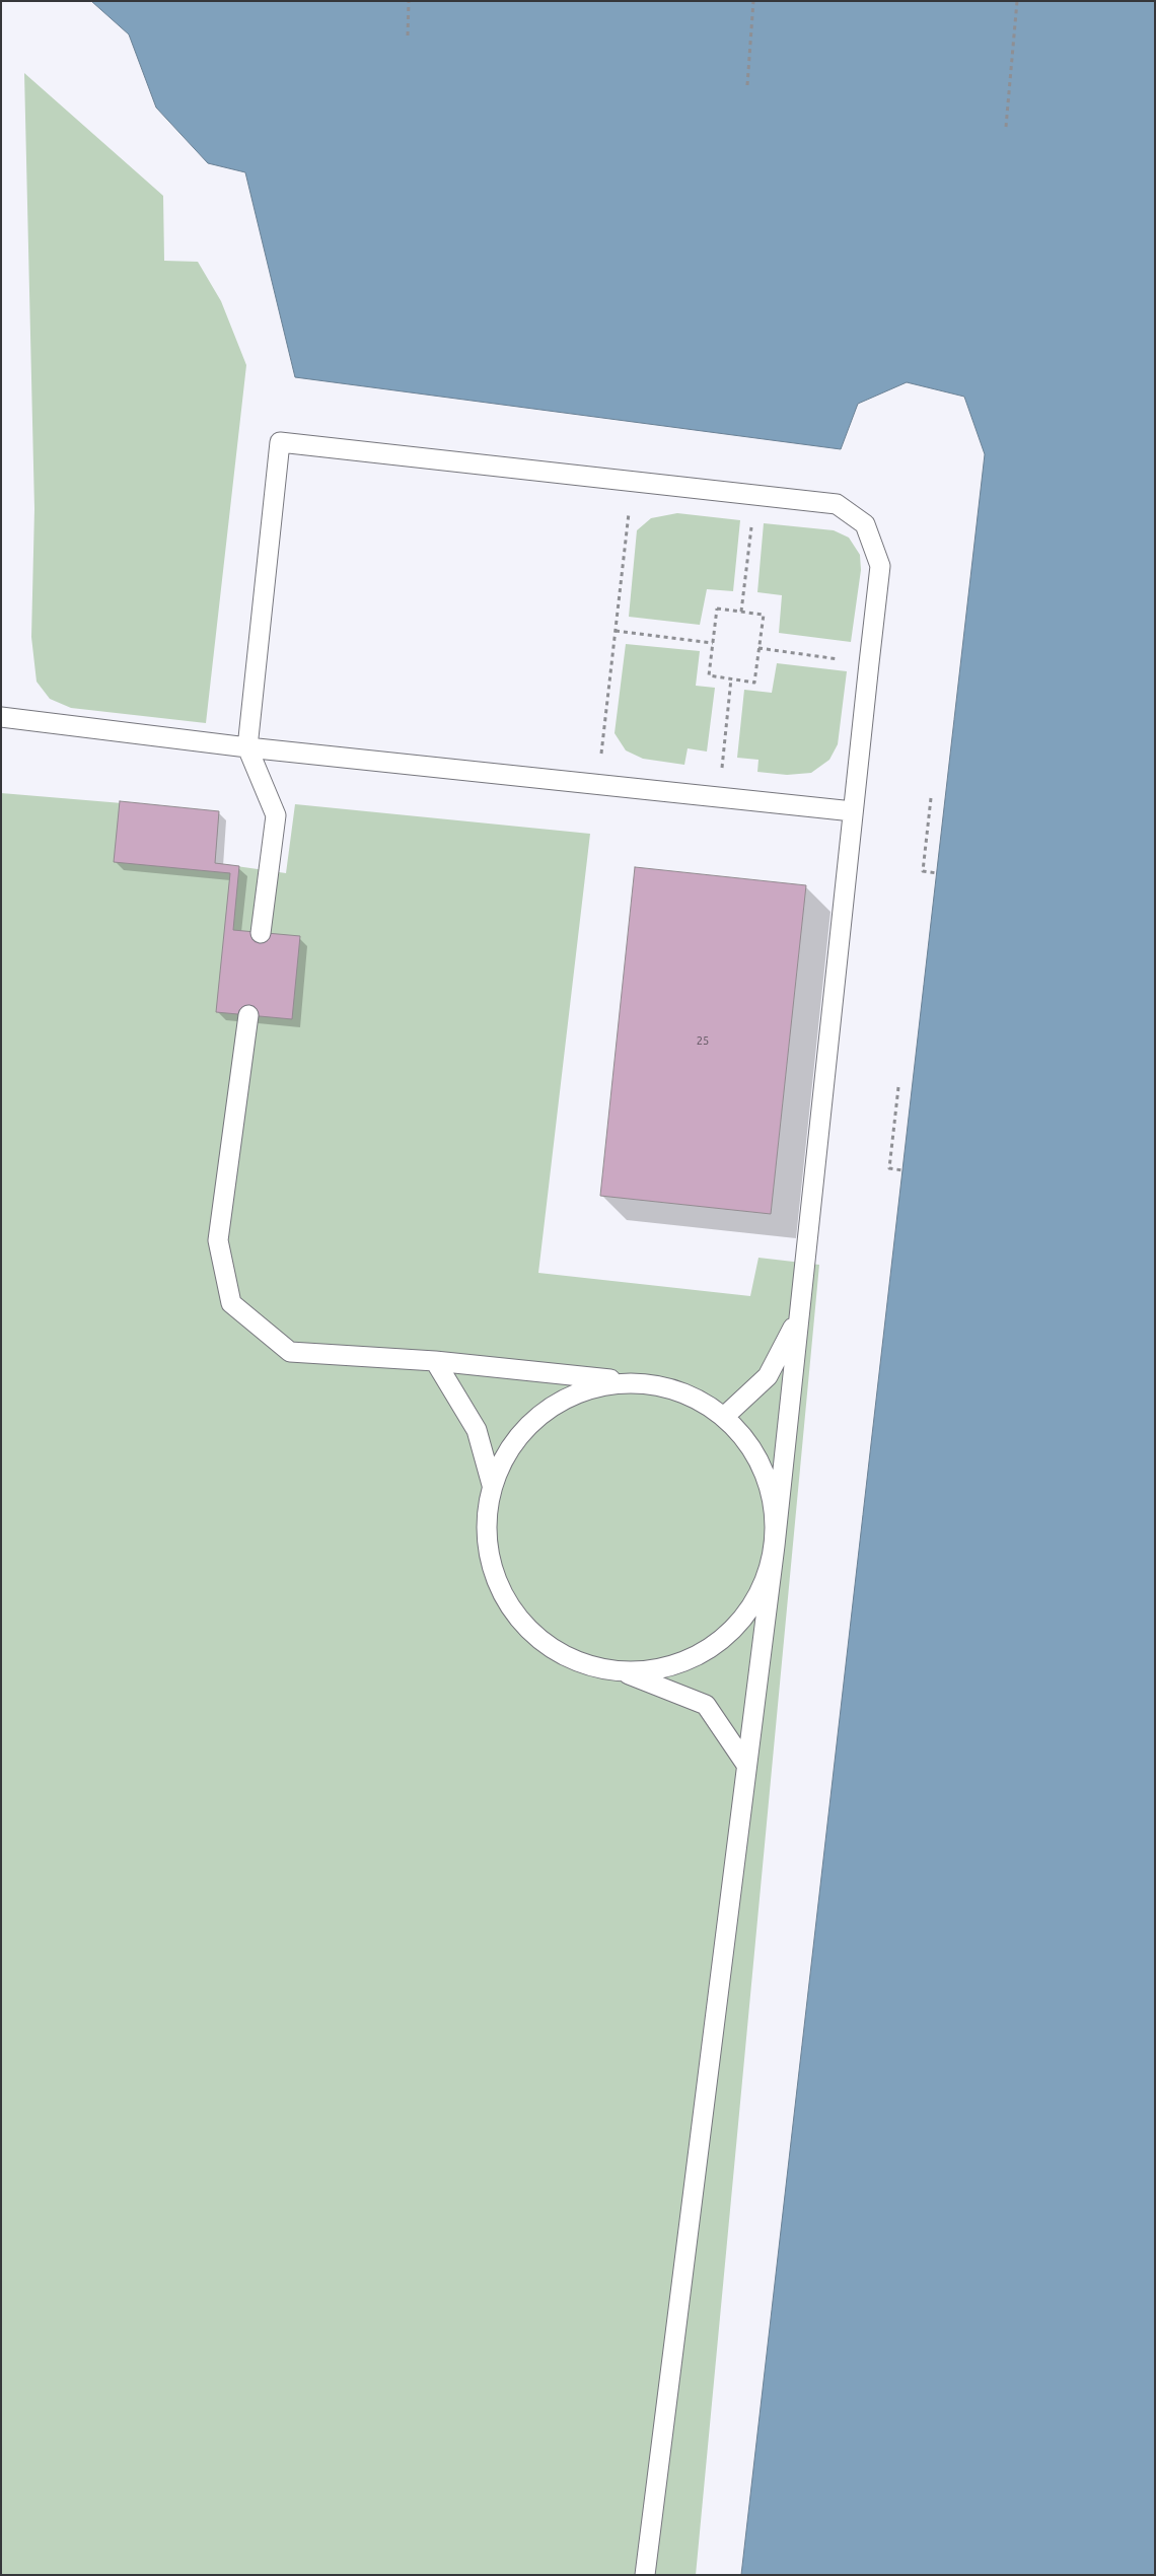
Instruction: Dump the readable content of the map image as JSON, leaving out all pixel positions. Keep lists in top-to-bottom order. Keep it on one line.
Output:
{"house_numbers":["25"]}
